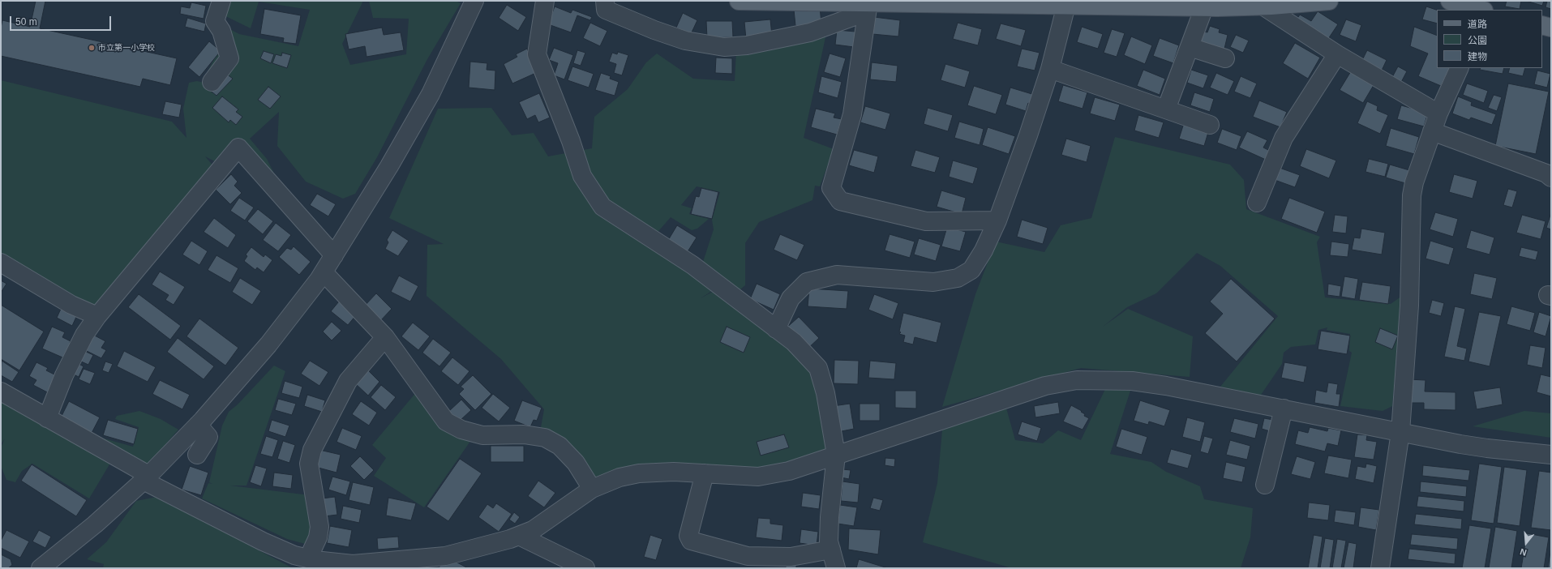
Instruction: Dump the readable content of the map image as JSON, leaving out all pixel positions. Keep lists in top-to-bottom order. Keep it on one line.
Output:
{"places":["市立第一小学校"],"legend":["道路","公園","建物"],"scale_bar":"50 m","north":"bottom"}
